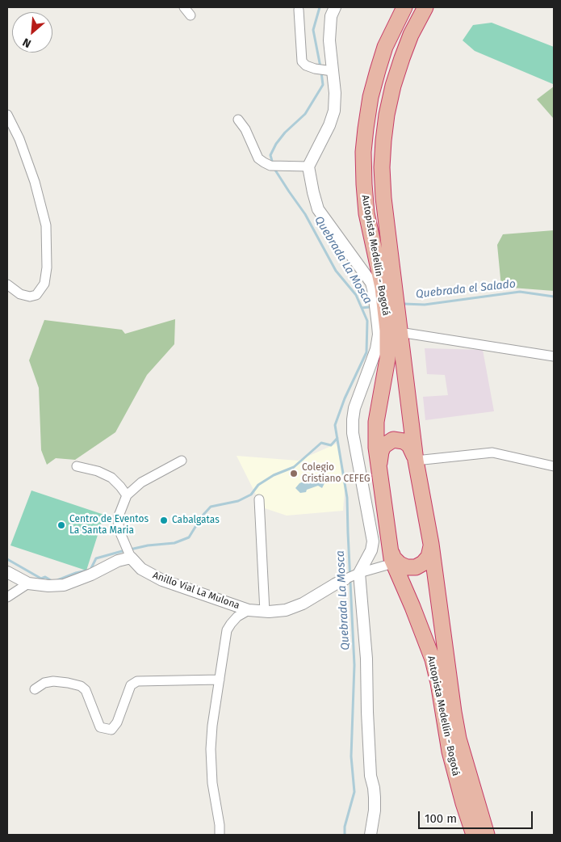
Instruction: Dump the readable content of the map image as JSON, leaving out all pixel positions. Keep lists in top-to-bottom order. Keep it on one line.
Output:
{"streets":{"highway":["Autopista Medellín - Bogotá"],"street":["Anillo Vial La Mulona"]},"water":["Quebrada La Mosca","Quebrada el Salado"],"places":["Colegio Cristiano CEFEG","Cabalgatas","Centro de Eventos La Santa Maria"],"scale_bar":"100 m","north":"bottom left"}
